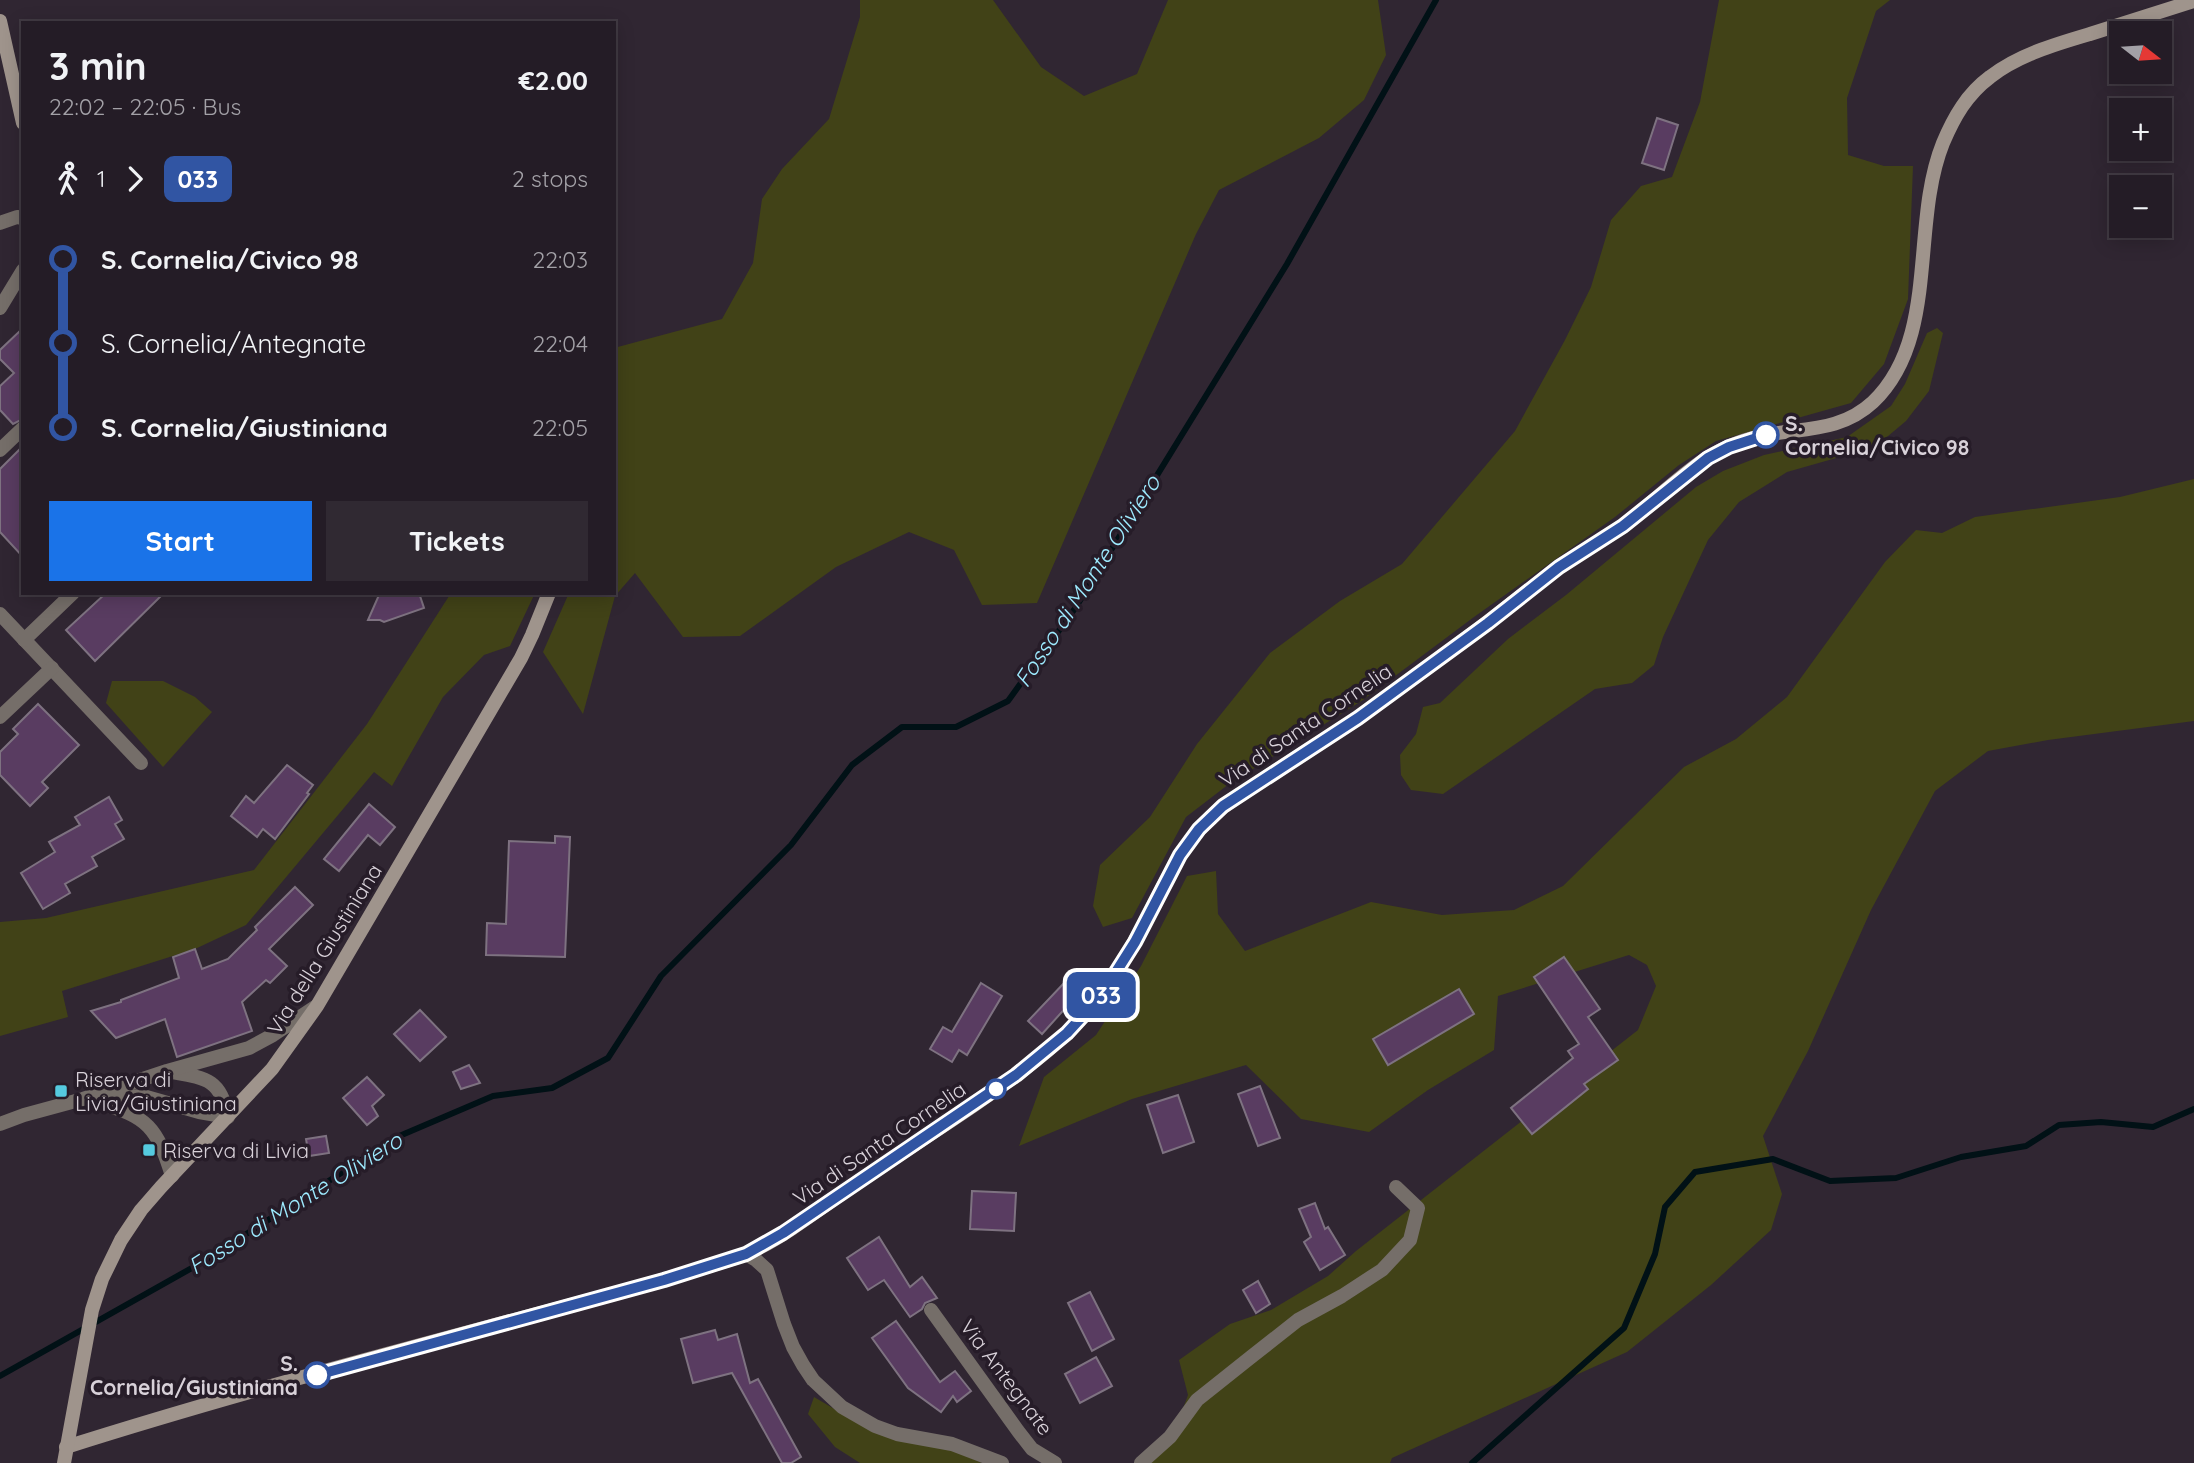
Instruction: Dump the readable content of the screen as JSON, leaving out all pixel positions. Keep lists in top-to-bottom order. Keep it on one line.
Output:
{"streets":{"street":["Via di Santa Cornelia","Via della Giustiniana","Via Antegnate"]},"crossings":[["Via di Santa Cornelia","Via della Giustiniana"]],"water":["Fosso di Monte Oliviero"],"places":{"other":["S. Cornelia/Civico 98","S. Cornelia/Giustiniana"],"transit":["Riserva di Livia/Giustiniana","Riserva di Livia"]},"lines":["bus line 033"],"north":"right","page":{"on_map":"033","map_buttons":["+","−"],"heading":["3 min","22:02 – 22:05 · Bus","€2.00"],"legs":["1","033","2 stops"],"list":[{"name":"S. Cornelia/Civico 98","value":"22:03"},{"name":"S. Cornelia/Antegnate","value":"22:04"},{"name":"S. Cornelia/Giustiniana","value":"22:05"}],"buttons":["Start","Tickets"]}}
